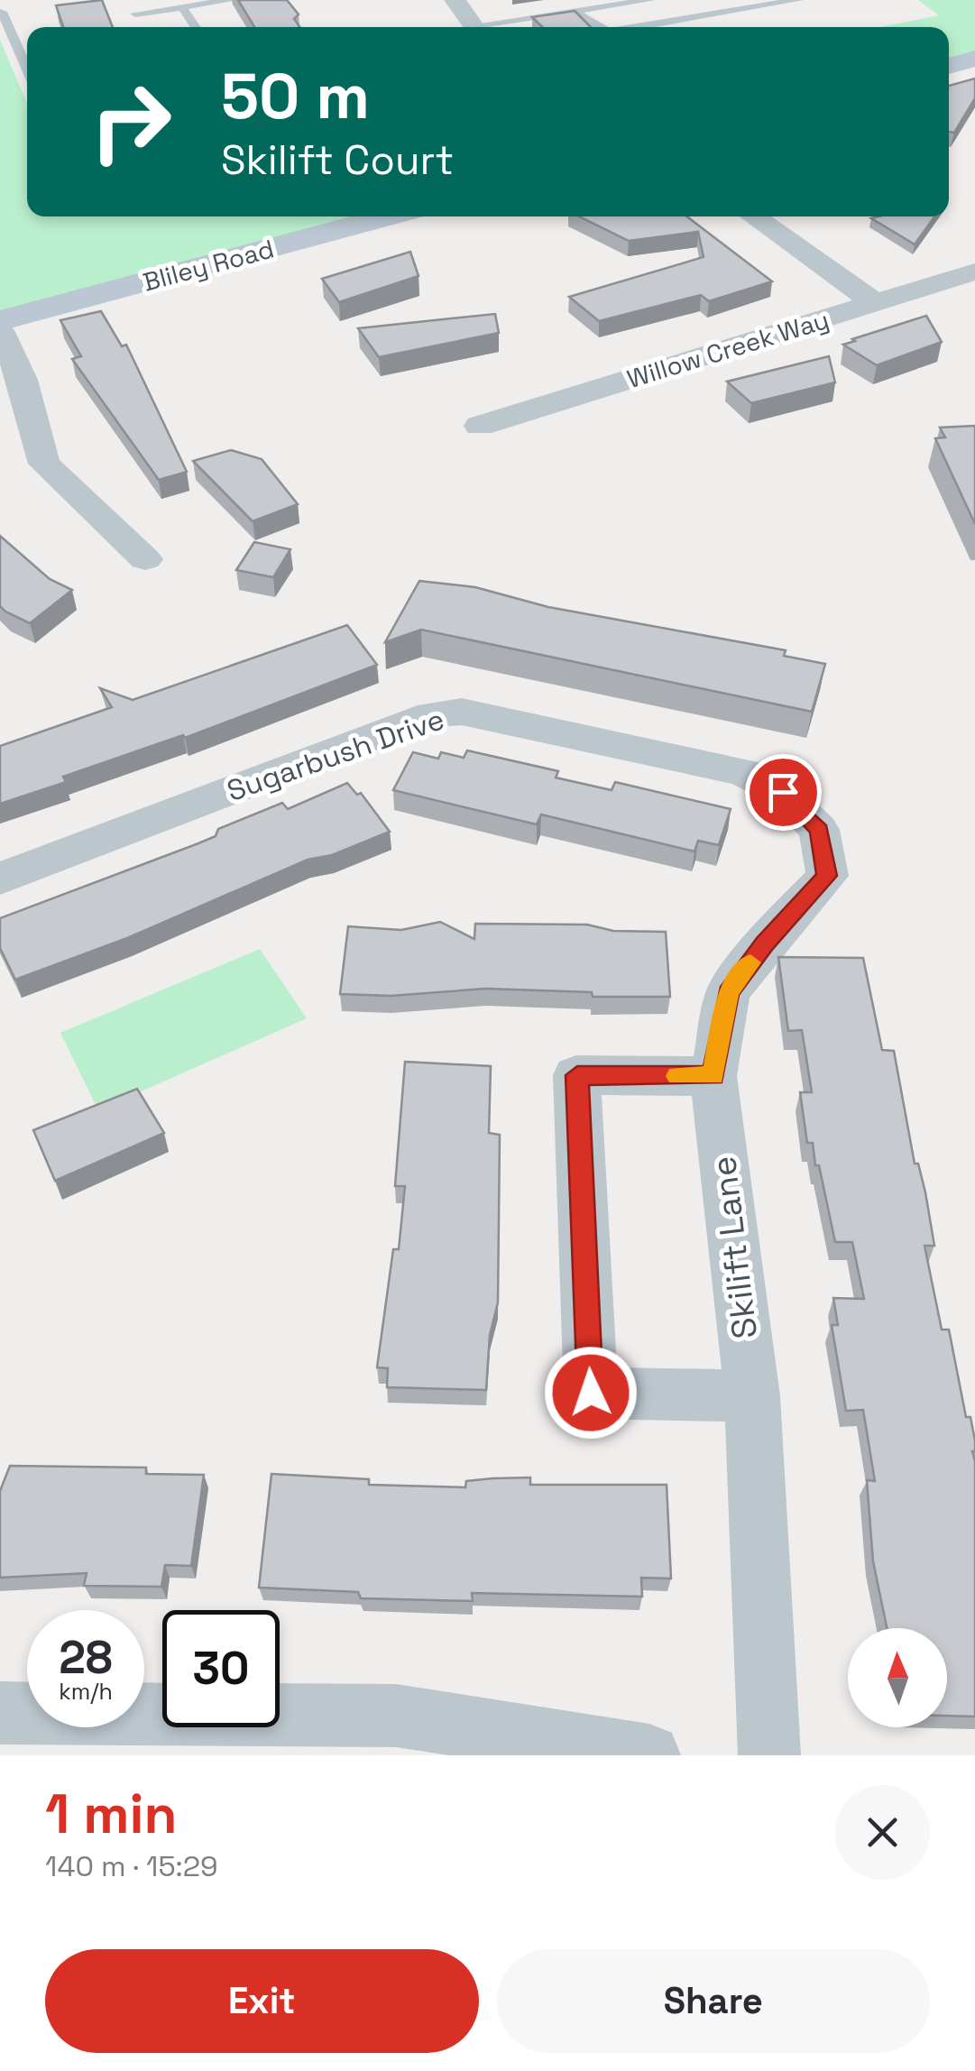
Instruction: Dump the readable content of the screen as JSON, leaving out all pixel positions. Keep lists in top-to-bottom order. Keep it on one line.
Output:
{"streets":{"street":["Bliley Road","Willow Creek Way","Sugarbush Drive","Skilift Lane"]},"crossings":[["Sugarbush Drive","Skilift Lane"]],"north":"top","page":{"turn":["50 m","Skilift Court"],"speed":"28 km/h","limit":"30","heading":["1 min","140 m · 15:29"],"buttons":["Exit","Share"]}}
